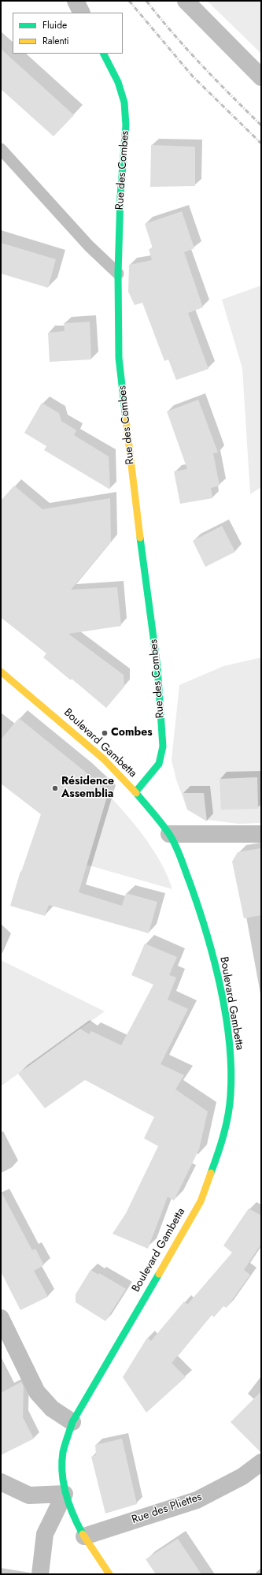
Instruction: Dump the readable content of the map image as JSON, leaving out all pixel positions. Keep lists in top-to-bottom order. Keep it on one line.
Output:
{"streets":{"main road":["Rue des Combes","Boulevard Gambetta"],"street":["Rue des Pliettes"]},"crossings":[["Rue des Combes","Boulevard Gambetta"],["Boulevard Gambetta","Rue des Pliettes"]],"places":["Combes","Résidence Assemblia"],"legend":["Fluide","Ralenti"]}
